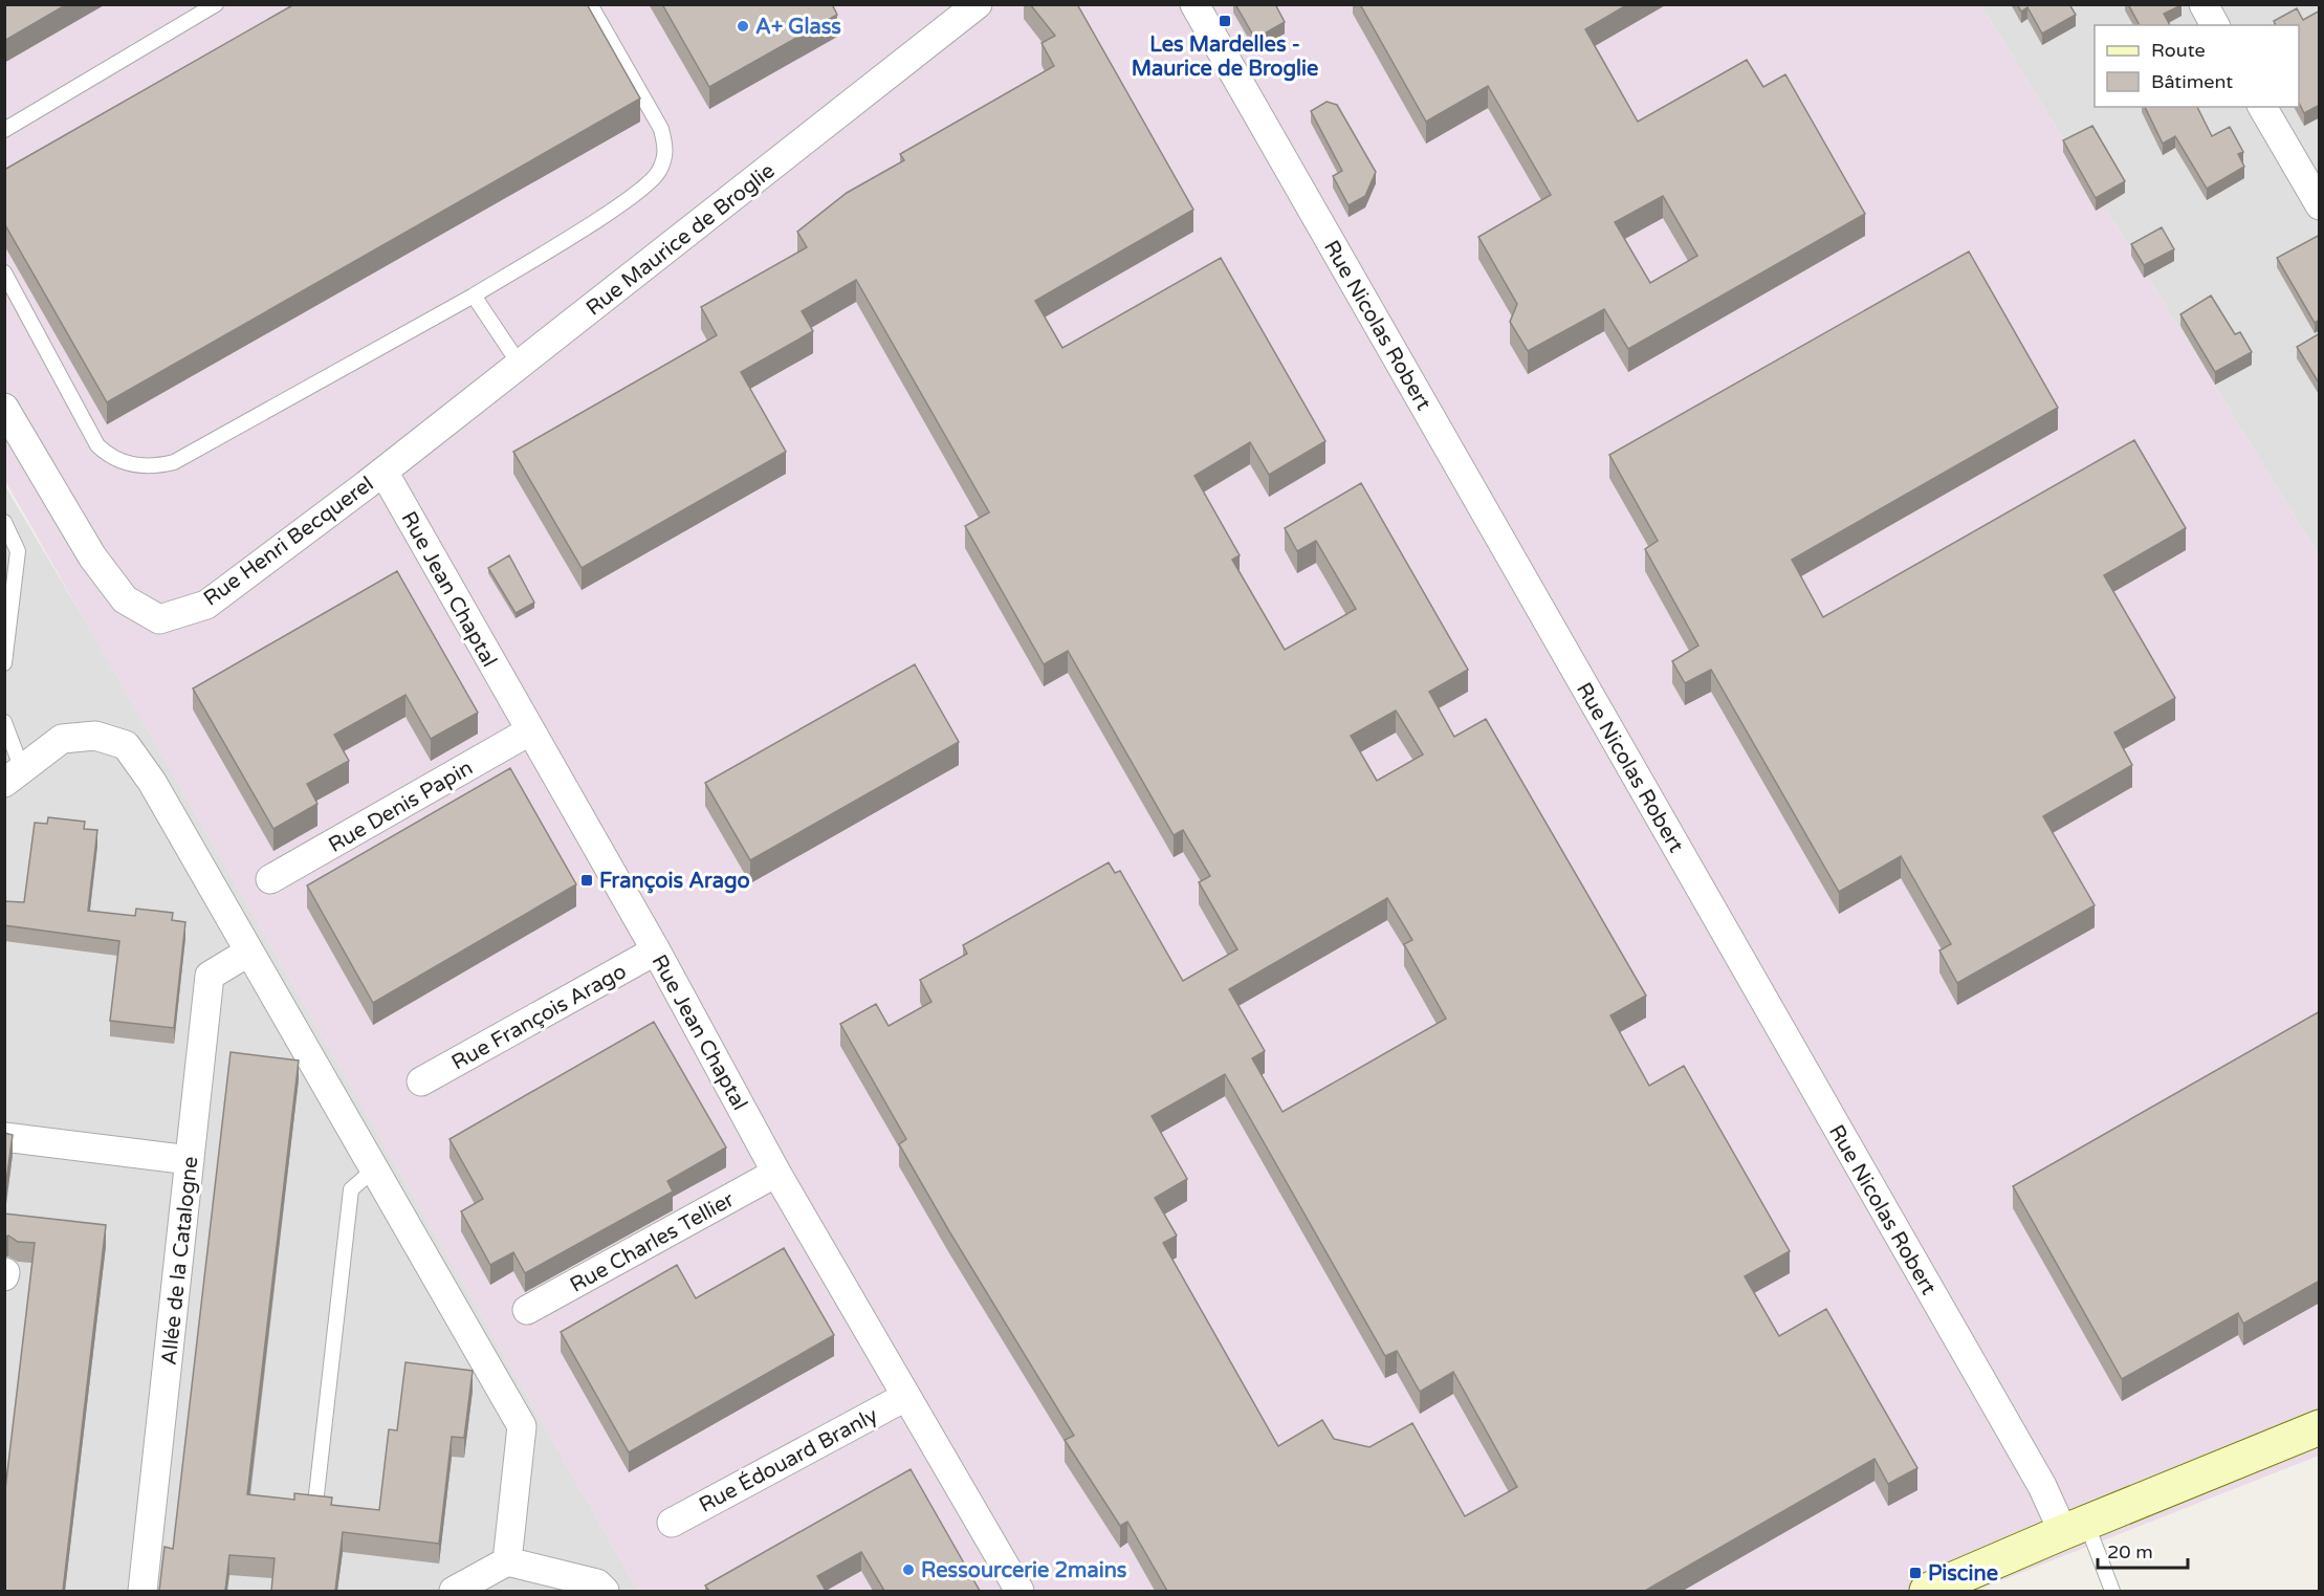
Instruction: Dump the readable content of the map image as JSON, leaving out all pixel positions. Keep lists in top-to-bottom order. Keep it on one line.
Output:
{"streets":{"street":["Rue Maurice de Broglie","Rue Nicolas Robert","Rue Henri Becquerel","Rue Jean Chaptal","Rue Denis Papin","Rue François Arago","Rue Charles Tellier","Allée de la Catalogne","Rue Édouard Branly"]},"crossings":[["Rue Maurice de Broglie","Rue Henri Becquerel"],["Rue Maurice de Broglie","Rue Jean Chaptal"],["Rue Henri Becquerel","Rue Jean Chaptal"],["Rue Jean Chaptal","Rue Denis Papin"],["Rue Jean Chaptal","Rue François Arago"],["Rue Jean Chaptal","Rue Charles Tellier"],["Rue Jean Chaptal","Rue Édouard Branly"]],"places":{"transit":["Les Mardelles - Maurice de Broglie","François Arago","Piscine"],"other":["A+ Glass","Ressourcerie 2mains"]},"legend":["Route","Bâtiment"],"scale_bar":"20 m"}
